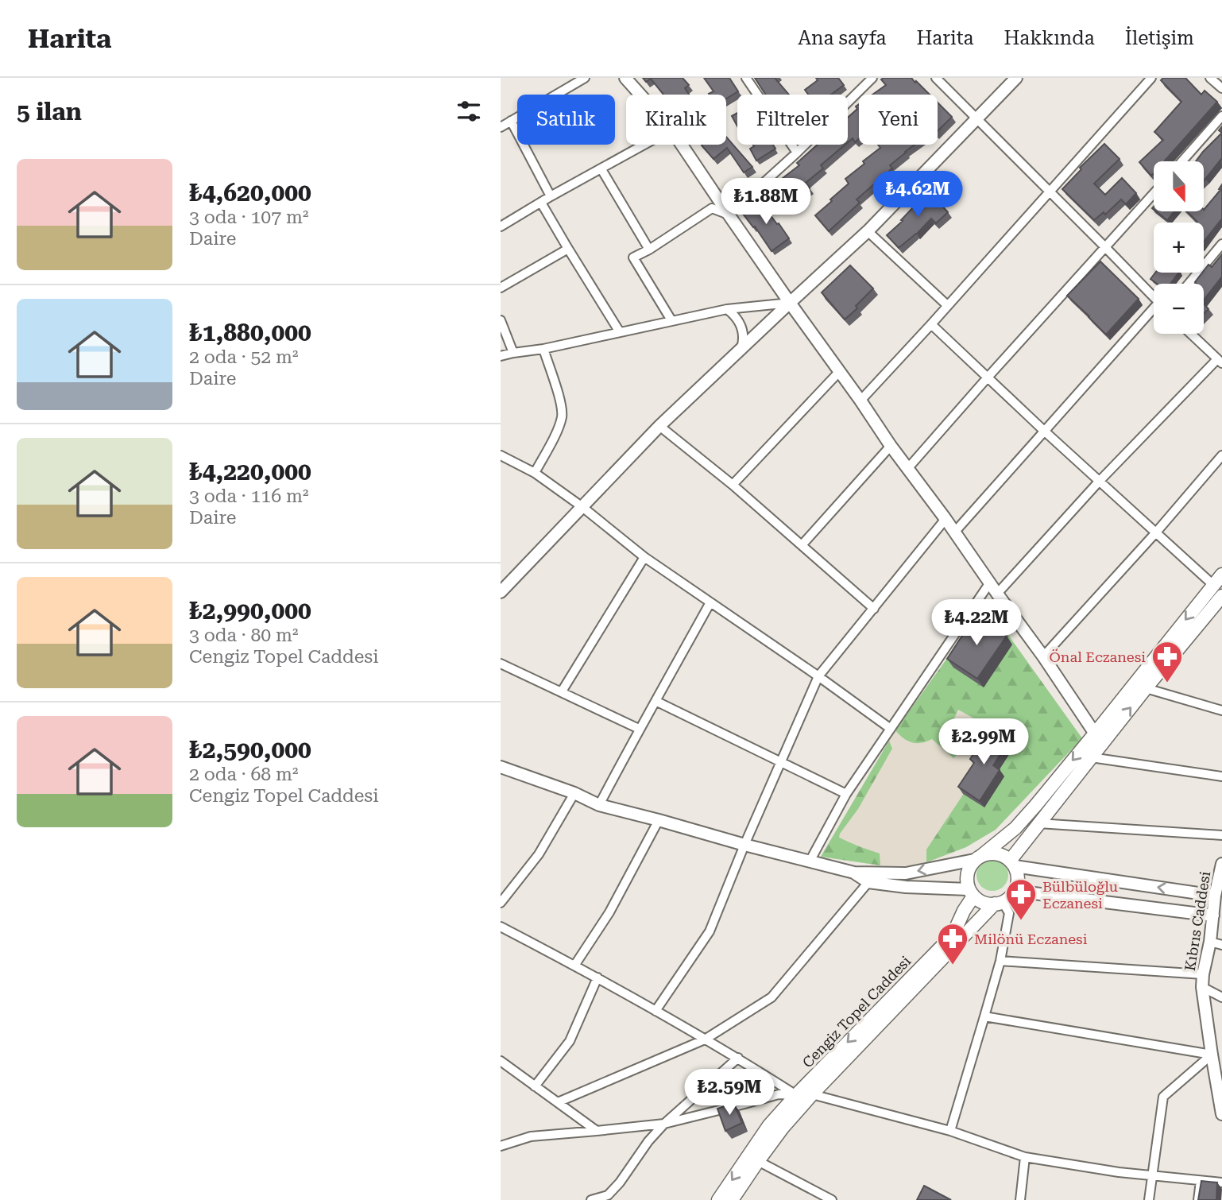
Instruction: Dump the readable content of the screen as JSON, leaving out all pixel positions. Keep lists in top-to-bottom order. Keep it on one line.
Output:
{"streets":{"main road":["Cengiz Topel Caddesi"],"street":["Kıbrıs Caddesi"]},"places":{"pharmacy":["Önal Eczanesi","Bülbüloğlu Eczanesi","Milönü Eczanesi"]},"north":"bottom","page":{"header":"Harita","nav":["Ana sayfa","Harita","Hakkında","İletişim"],"heading":"5 ilan","chip":["Satılık","Kiralık","Filtreler","Yeni"],"list":[{"name":"₺4,620,000","note":"3 oda · 107 m² · Daire"},{"name":"₺1,880,000","note":"2 oda · 52 m² · Daire"},{"name":"₺4,220,000","note":"3 oda · 116 m² · Daire"},{"name":"₺2,990,000","note":"3 oda · 80 m² · Cengiz Topel Caddesi"},{"name":"₺2,590,000","note":"2 oda · 68 m² · Cengiz Topel Caddesi"}],"map_buttons":["+","−"],"price":["₺4.62M","₺1.88M","₺4.22M","₺2.99M","₺2.59M"]}}
